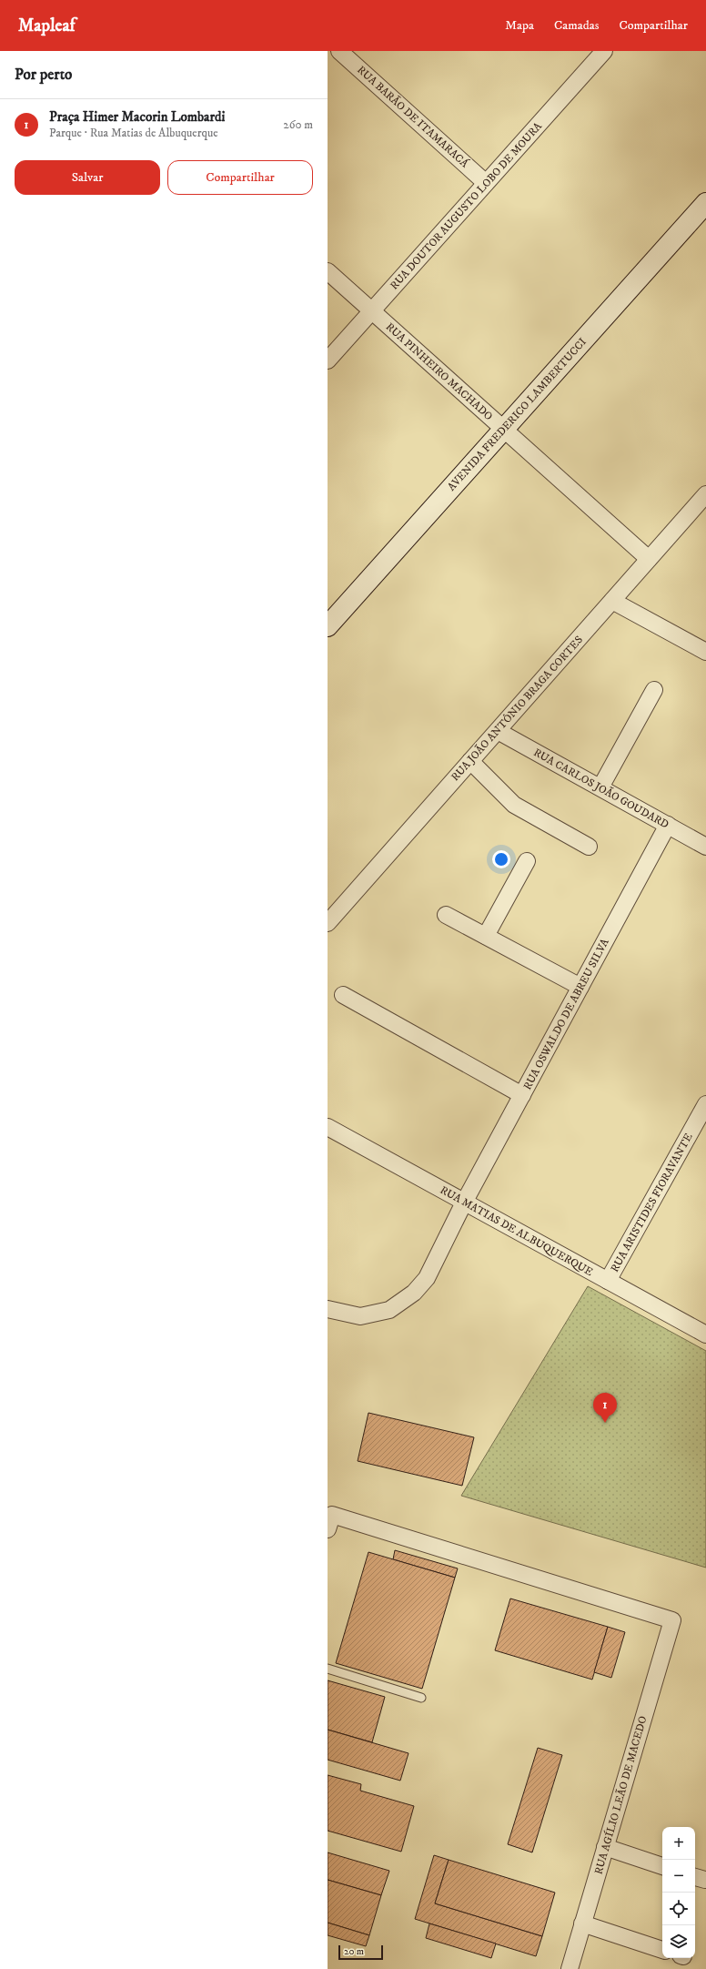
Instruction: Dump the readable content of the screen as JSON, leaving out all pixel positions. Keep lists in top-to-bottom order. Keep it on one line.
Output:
{"streets":{"street":["RUA BARÃO DE ITAMARACÁ","RUA DOUTOR AUGUSTO LOBO DE MOURA","RUA PINHEIRO MACHADO","AVENIDA FREDERICO LAMBERTUCCI","RUA JOÃO ANTÔNIO BRAGA CORTES","RUA CARLOS JOÃO GOUDARD","RUA OSWALDO DE ABREU SILVA","RUA ARISTIDES FIORAVANTE","RUA MATIAS DE ALBUQUERQUE","RUA AGÍLIO LEÃO DE MACEDO"]},"crossings":[["RUA BARÃO DE ITAMARACÁ","RUA DOUTOR AUGUSTO LOBO DE MOURA"],["RUA DOUTOR AUGUSTO LOBO DE MOURA","RUA PINHEIRO MACHADO"],["RUA PINHEIRO MACHADO","AVENIDA FREDERICO LAMBERTUCCI"],["RUA PINHEIRO MACHADO","RUA JOÃO ANTÔNIO BRAGA CORTES"],["RUA JOÃO ANTÔNIO BRAGA CORTES","RUA CARLOS JOÃO GOUDARD"],["RUA CARLOS JOÃO GOUDARD","RUA OSWALDO DE ABREU SILVA"],["RUA OSWALDO DE ABREU SILVA","RUA MATIAS DE ALBUQUERQUE"],["RUA ARISTIDES FIORAVANTE","RUA MATIAS DE ALBUQUERQUE"]],"scale_bar":"20 m","page":{"header":"Mapleaf","nav":["Mapa","Camadas","Compartilhar"],"heading":"Por perto","list":[{"mark":"1","name":"Praça Himer Macorin Lombardi","note":"Parque · Rua Matias de Albuquerque","value":"260 m"}],"buttons":["Salvar","Compartilhar"],"pins":"1","map_buttons":["+","−"],"scale":"20 m"}}
